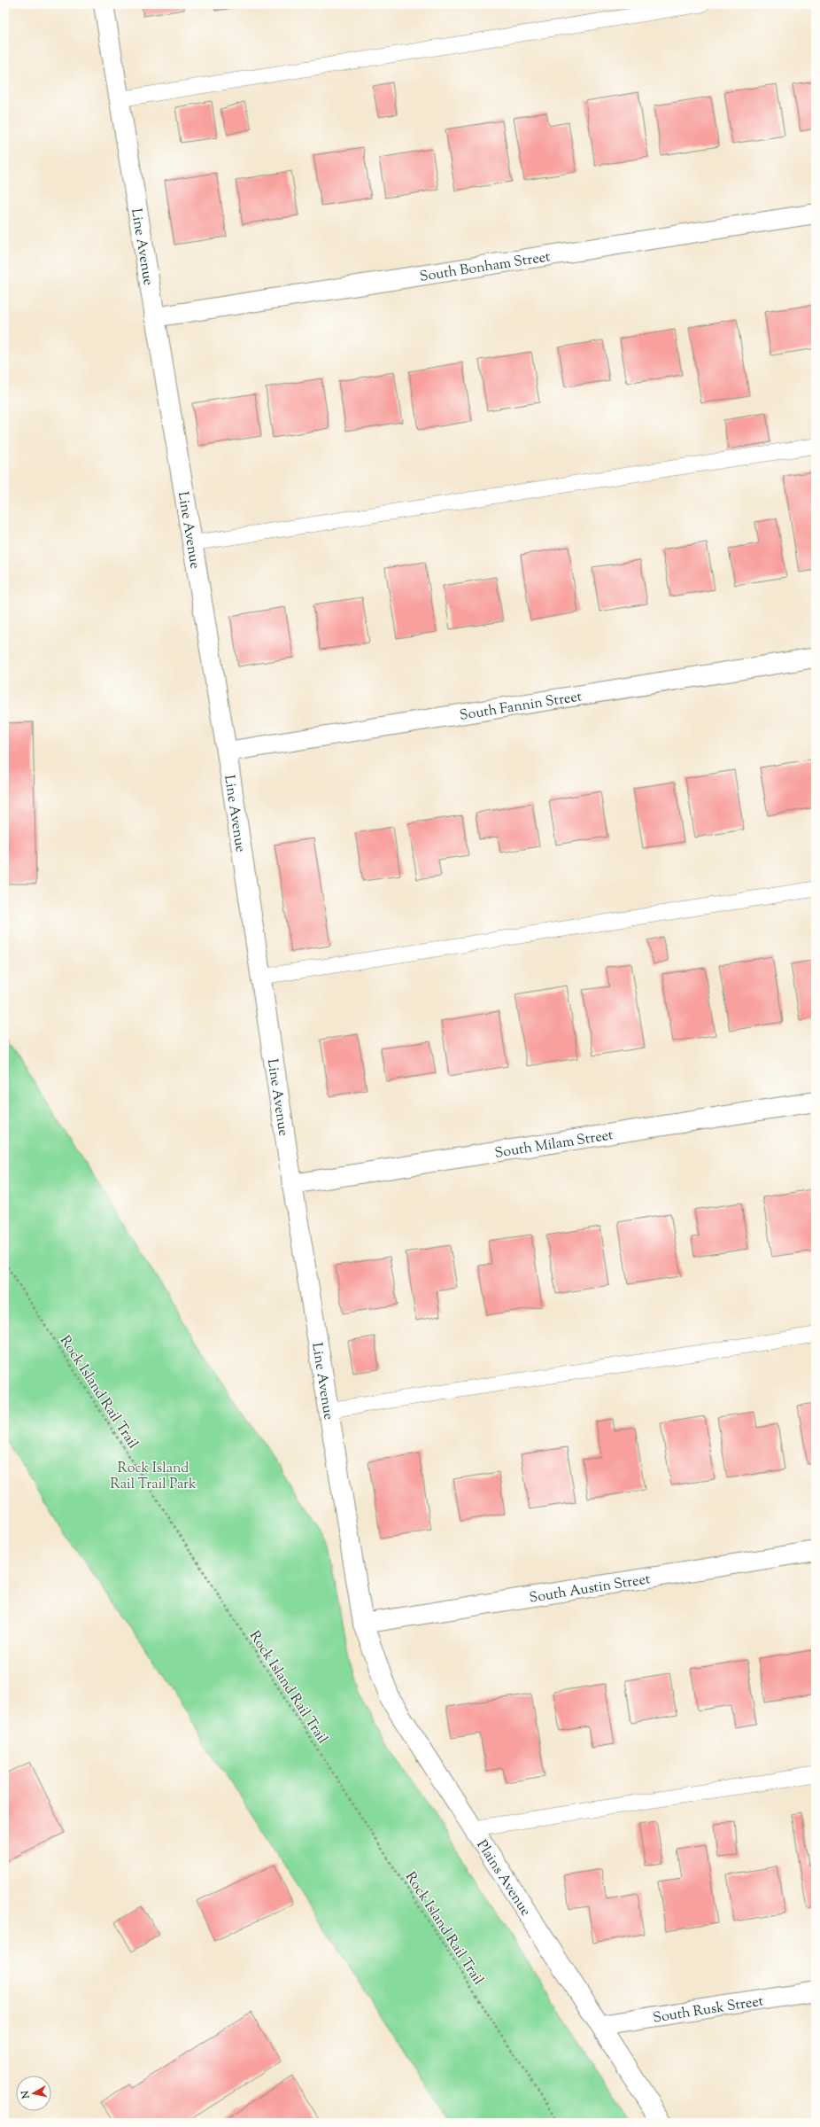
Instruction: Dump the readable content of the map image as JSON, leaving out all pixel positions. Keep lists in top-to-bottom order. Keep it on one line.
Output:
{"streets":{"street":["Line Avenue","South Bonham Street","South Fannin Street","South Milam Street","South Austin Street","Plains Avenue","South Rusk Street"],"path":["Rock Island Rail Trail"]},"crossings":[["Line Avenue","South Bonham Street"],["Line Avenue","South Fannin Street"],["Line Avenue","South Milam Street"],["Line Avenue","South Austin Street"],["Line Avenue","Plains Avenue"],["South Austin Street","Plains Avenue"],["Plains Avenue","South Rusk Street"]],"parks":["Rock Island Rail Trail Park"],"north":"left"}
